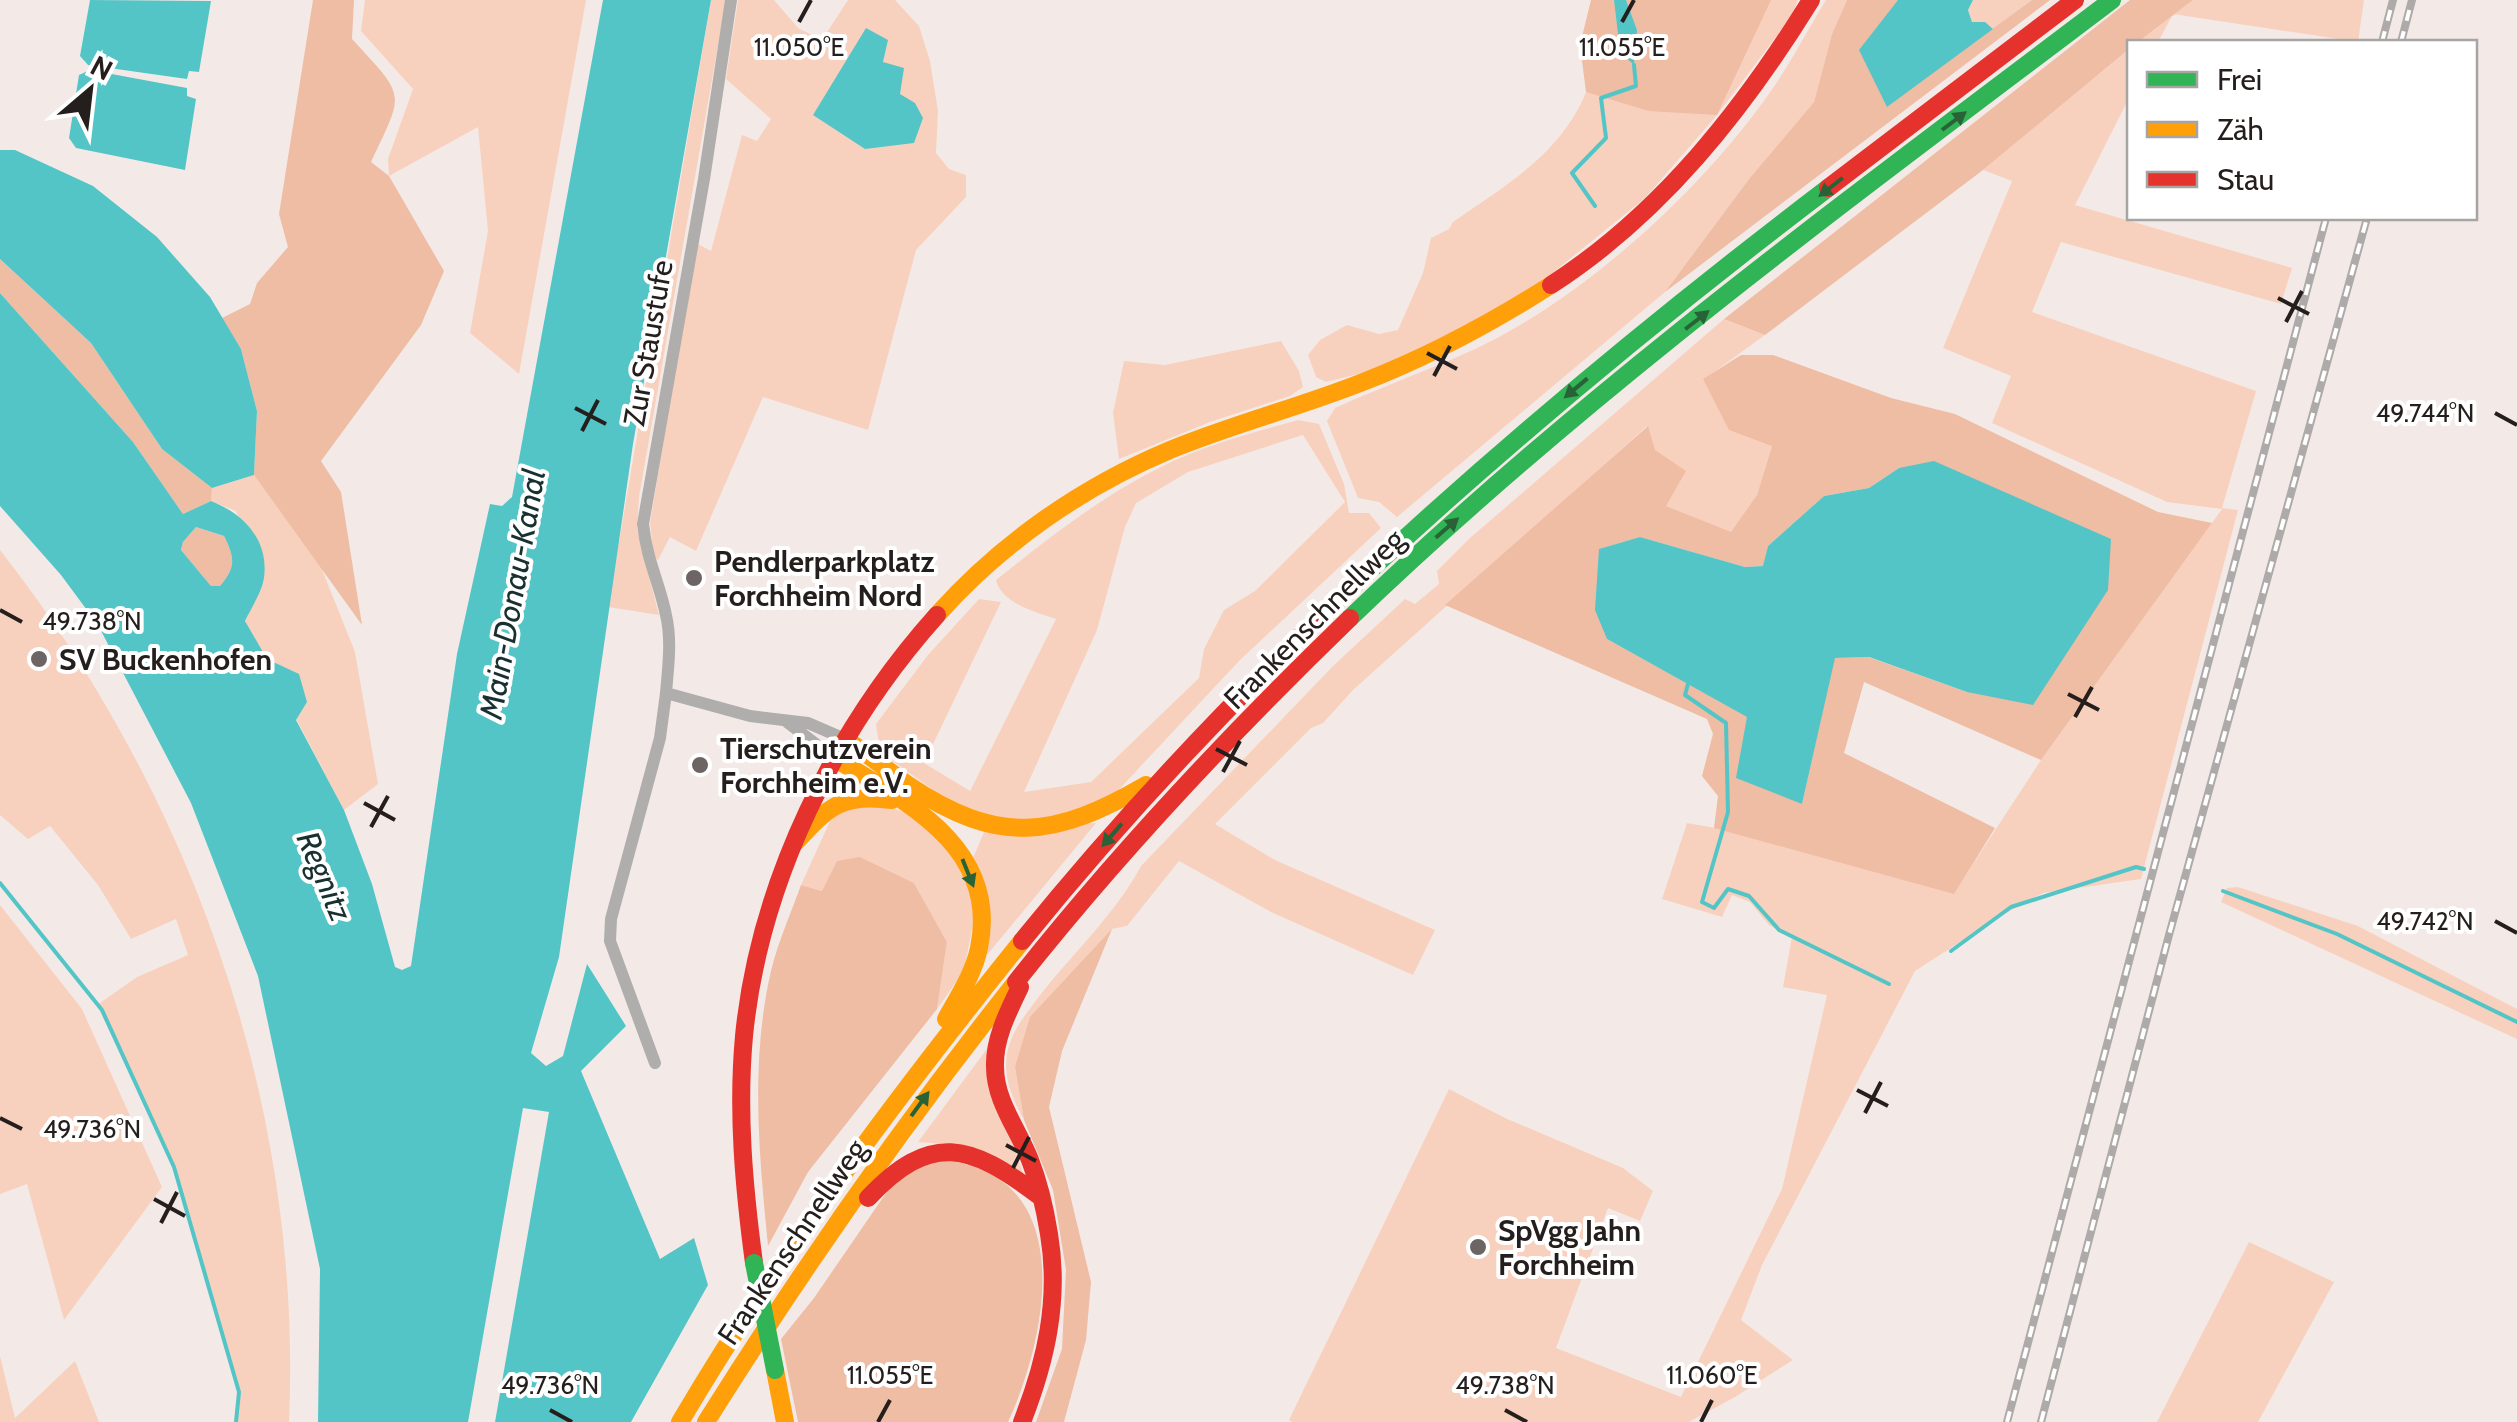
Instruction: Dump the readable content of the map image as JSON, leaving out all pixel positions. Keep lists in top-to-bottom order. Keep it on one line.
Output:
{"streets":{"main road":["Frankenschnellweg"],"street":["Zur Staustufe"]},"water":["Main-Donau-Kanal","Regnitz"],"places":["Pendlerparkplatz Forchheim Nord","SV Buckenhofen","Tierschutzverein Forchheim e.V.","SpVgg Jahn Forchheim"],"legend":["Frei","Zäh","Stau"],"north":"top right","coordinates":["11.050°E","11.055°E","49.744°N","49.738°N","49.742°N","49.736°N","11.060°E"]}
